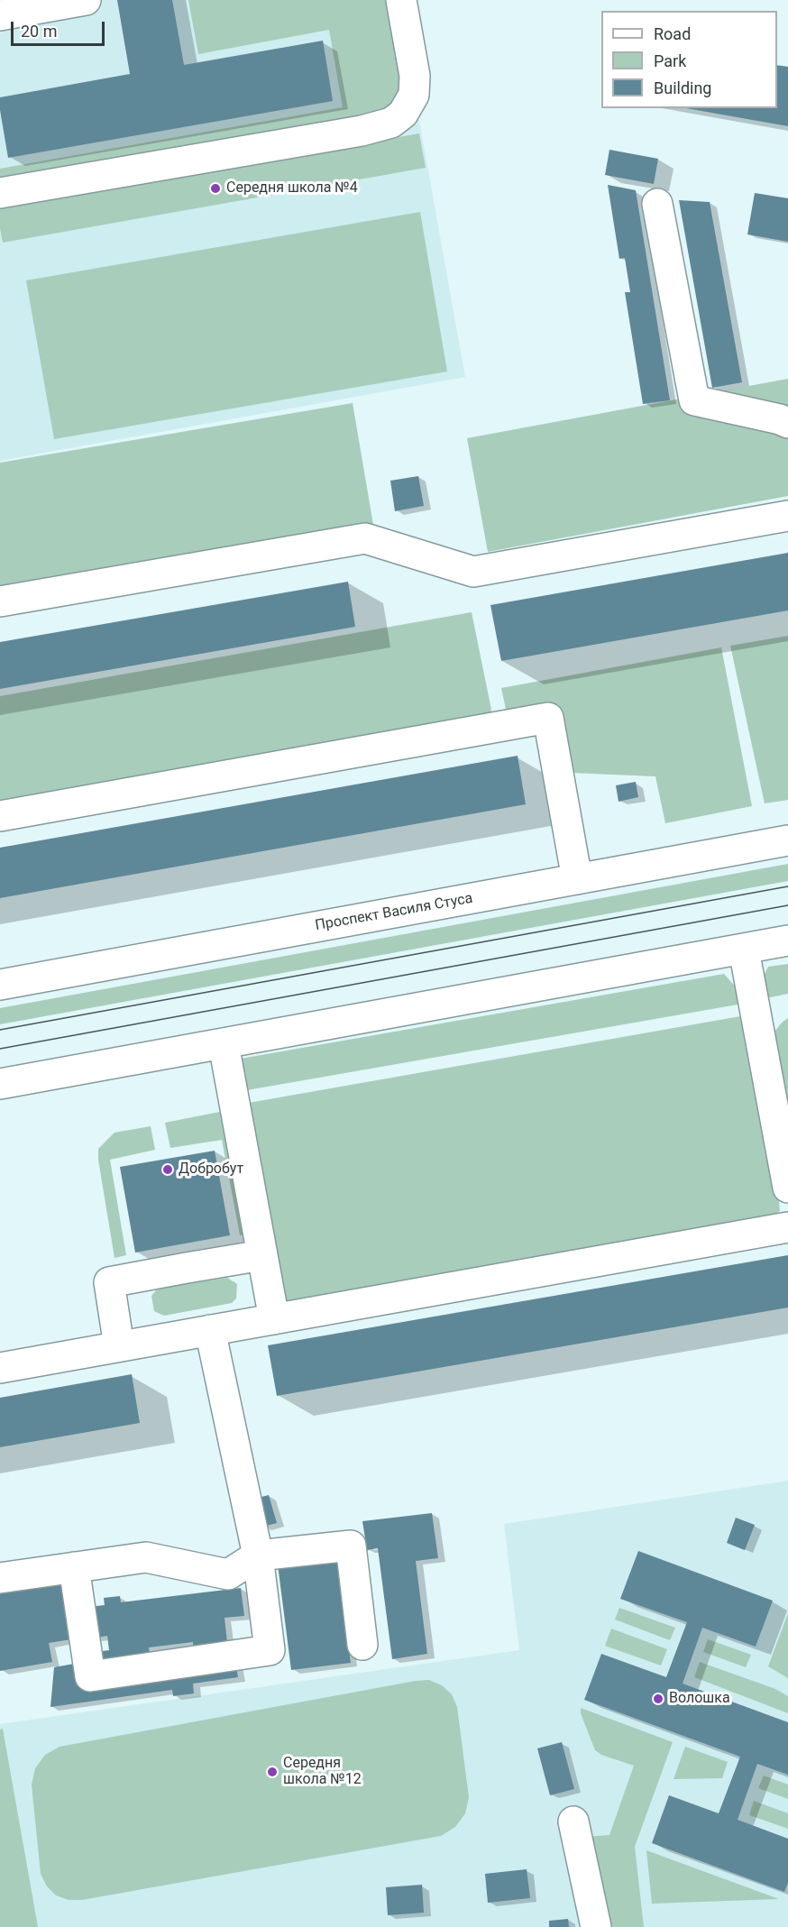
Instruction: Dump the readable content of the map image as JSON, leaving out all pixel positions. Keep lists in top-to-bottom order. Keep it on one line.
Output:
{"streets":{"street":["Проспект Василя Стуса"]},"places":["Середня школа №4","Добробут","Волошка","Середня школа №12"],"legend":["Road","Park","Building"],"scale_bar":"20 m"}
